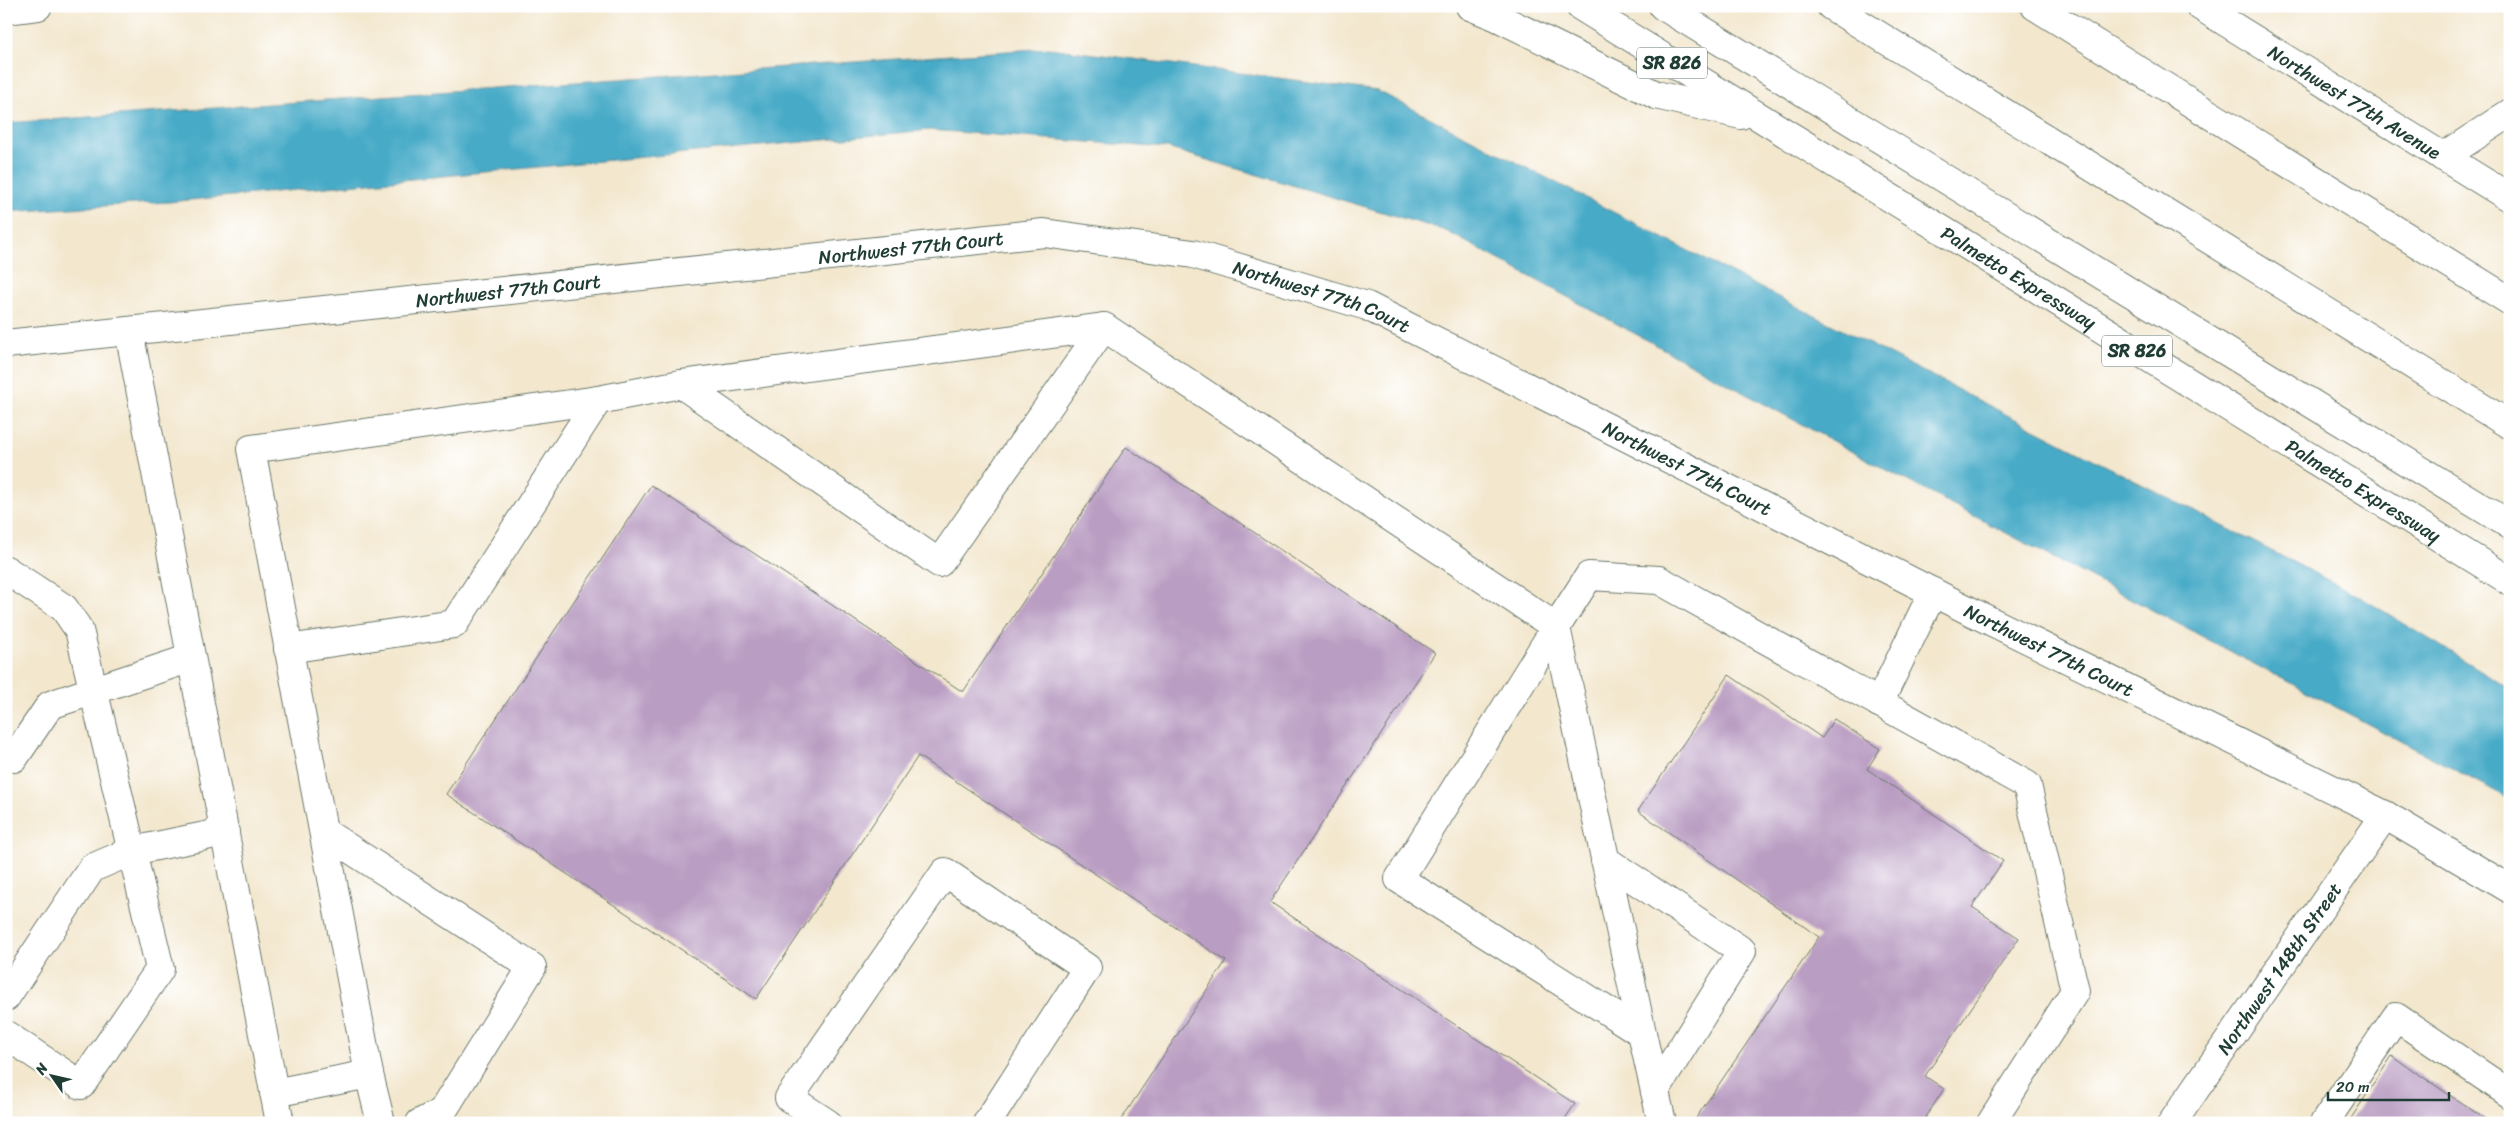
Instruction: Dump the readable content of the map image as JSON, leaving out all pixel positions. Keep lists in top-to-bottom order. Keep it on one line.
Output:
{"streets":{"main road":["SR 826","Northwest 77th Avenue","Northwest 77th Court","Palmetto Expressway","Northwest 148th Street"]},"crossings":[["Northwest 77th Court","Northwest 148th Street"]],"scale_bar":"20 m","north":"top left"}
